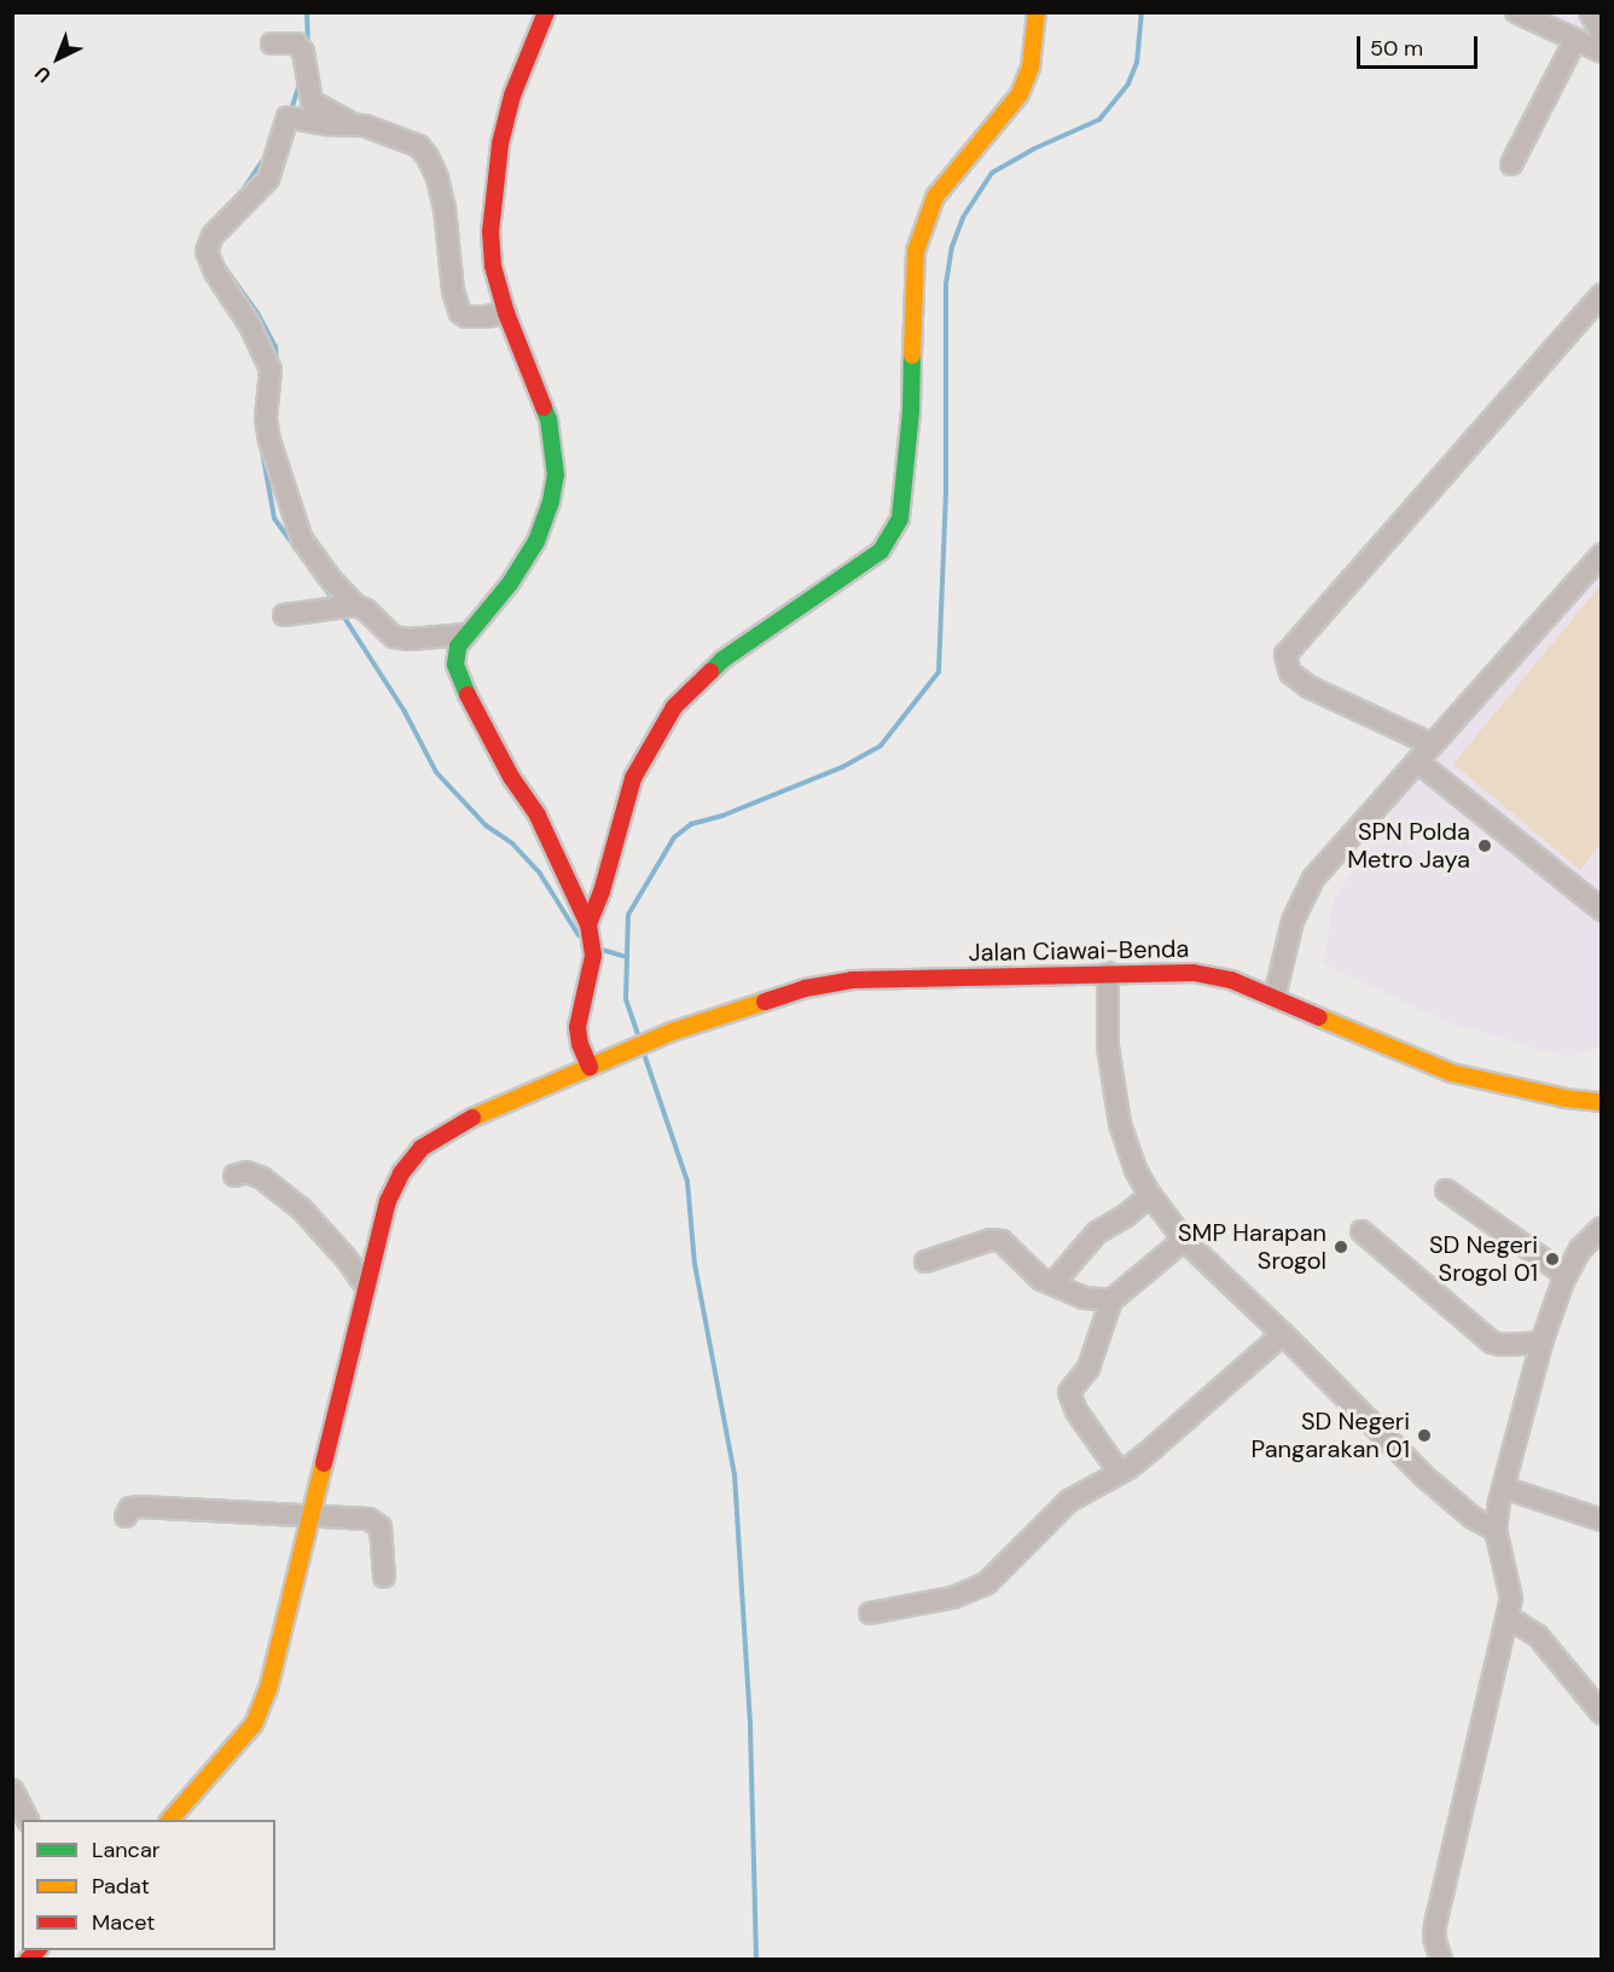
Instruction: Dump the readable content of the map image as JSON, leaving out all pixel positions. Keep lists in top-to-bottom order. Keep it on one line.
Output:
{"streets":{"main road":["Jalan Ciawai-Benda"]},"places":["SPN Polda Metro Jaya","SMP Harapan Srogol","SD Negeri Srogol 01","SD Negeri Pangarakan 01"],"legend":["Lancar","Padat","Macet"],"scale_bar":"50 m","north":"bottom left"}
